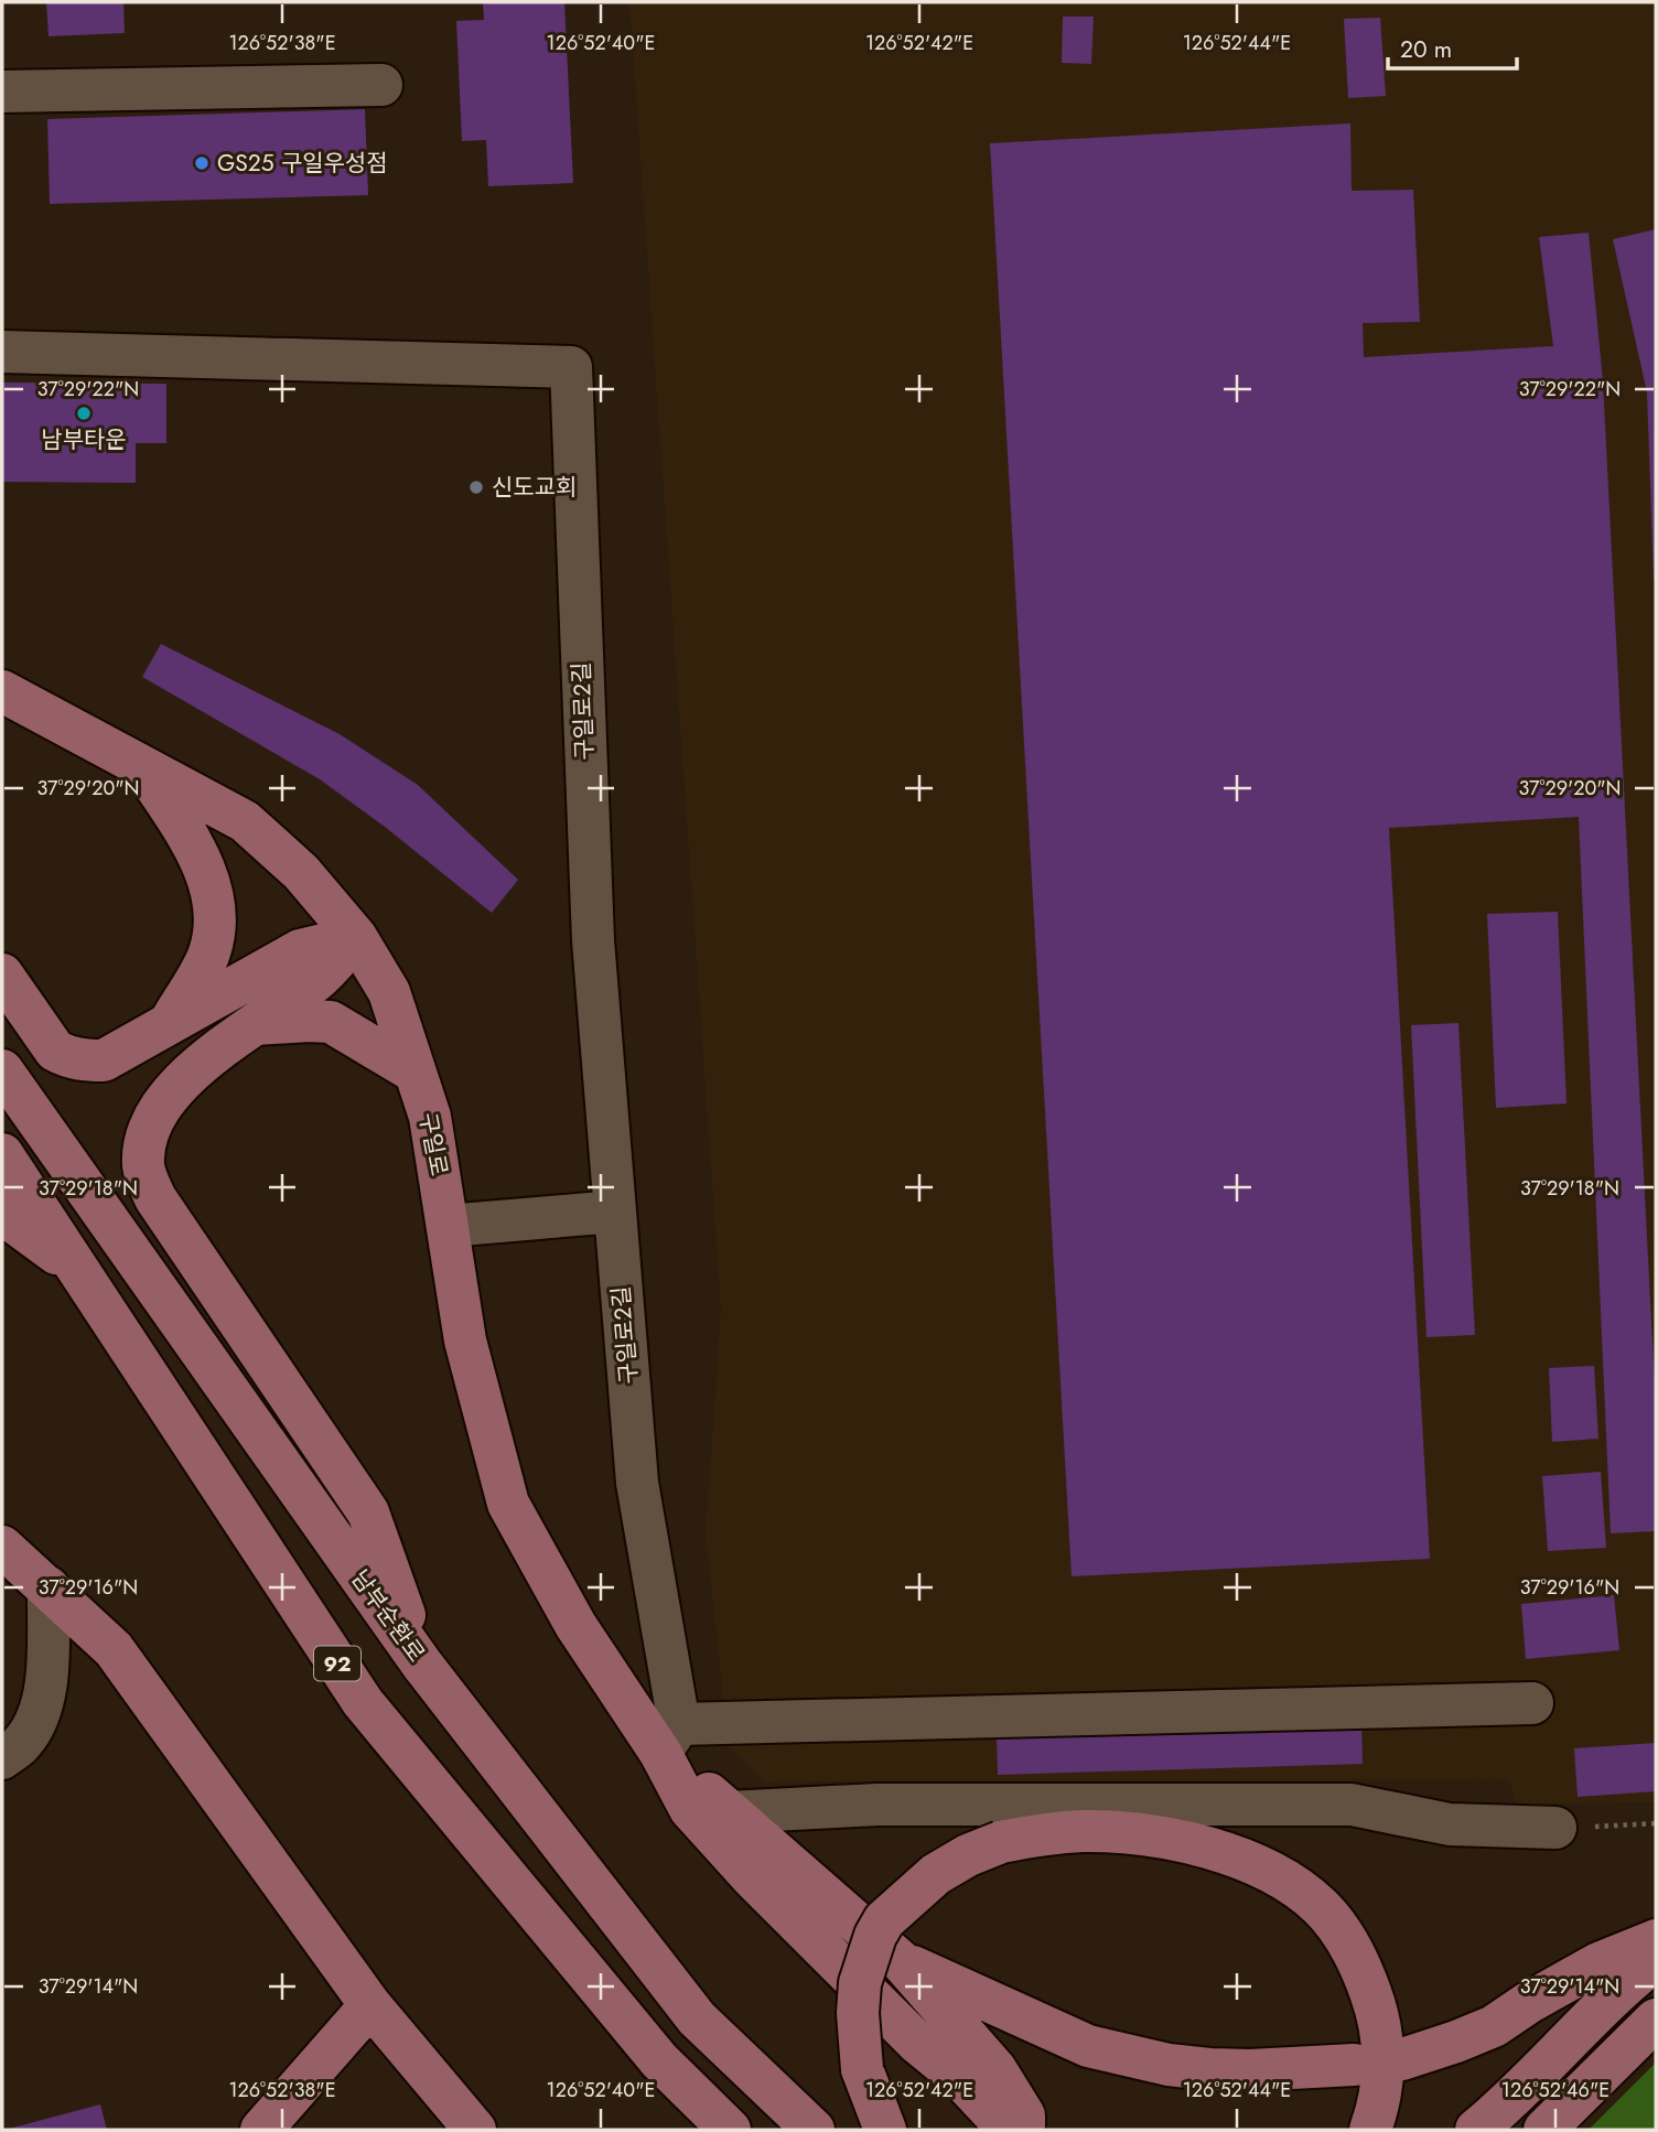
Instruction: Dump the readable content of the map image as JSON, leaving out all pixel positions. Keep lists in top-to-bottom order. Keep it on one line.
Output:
{"streets":{"main road":["구일로","남부순환로","92"],"street":["구일로2길"]},"crossings":[["구일로2길","구일로"]],"places":["GS25 구일우성점","남부타운","신도교회"],"scale_bar":"20 m","coordinates":["126°52'38\"E","126°52'40\"E","126°52'42\"E","126°52'44\"E","37°29'22\"N","37°29'20\"N","37°29'18\"N","37°29'16\"N","37°29'14\"N","126°52'46\"E"]}
